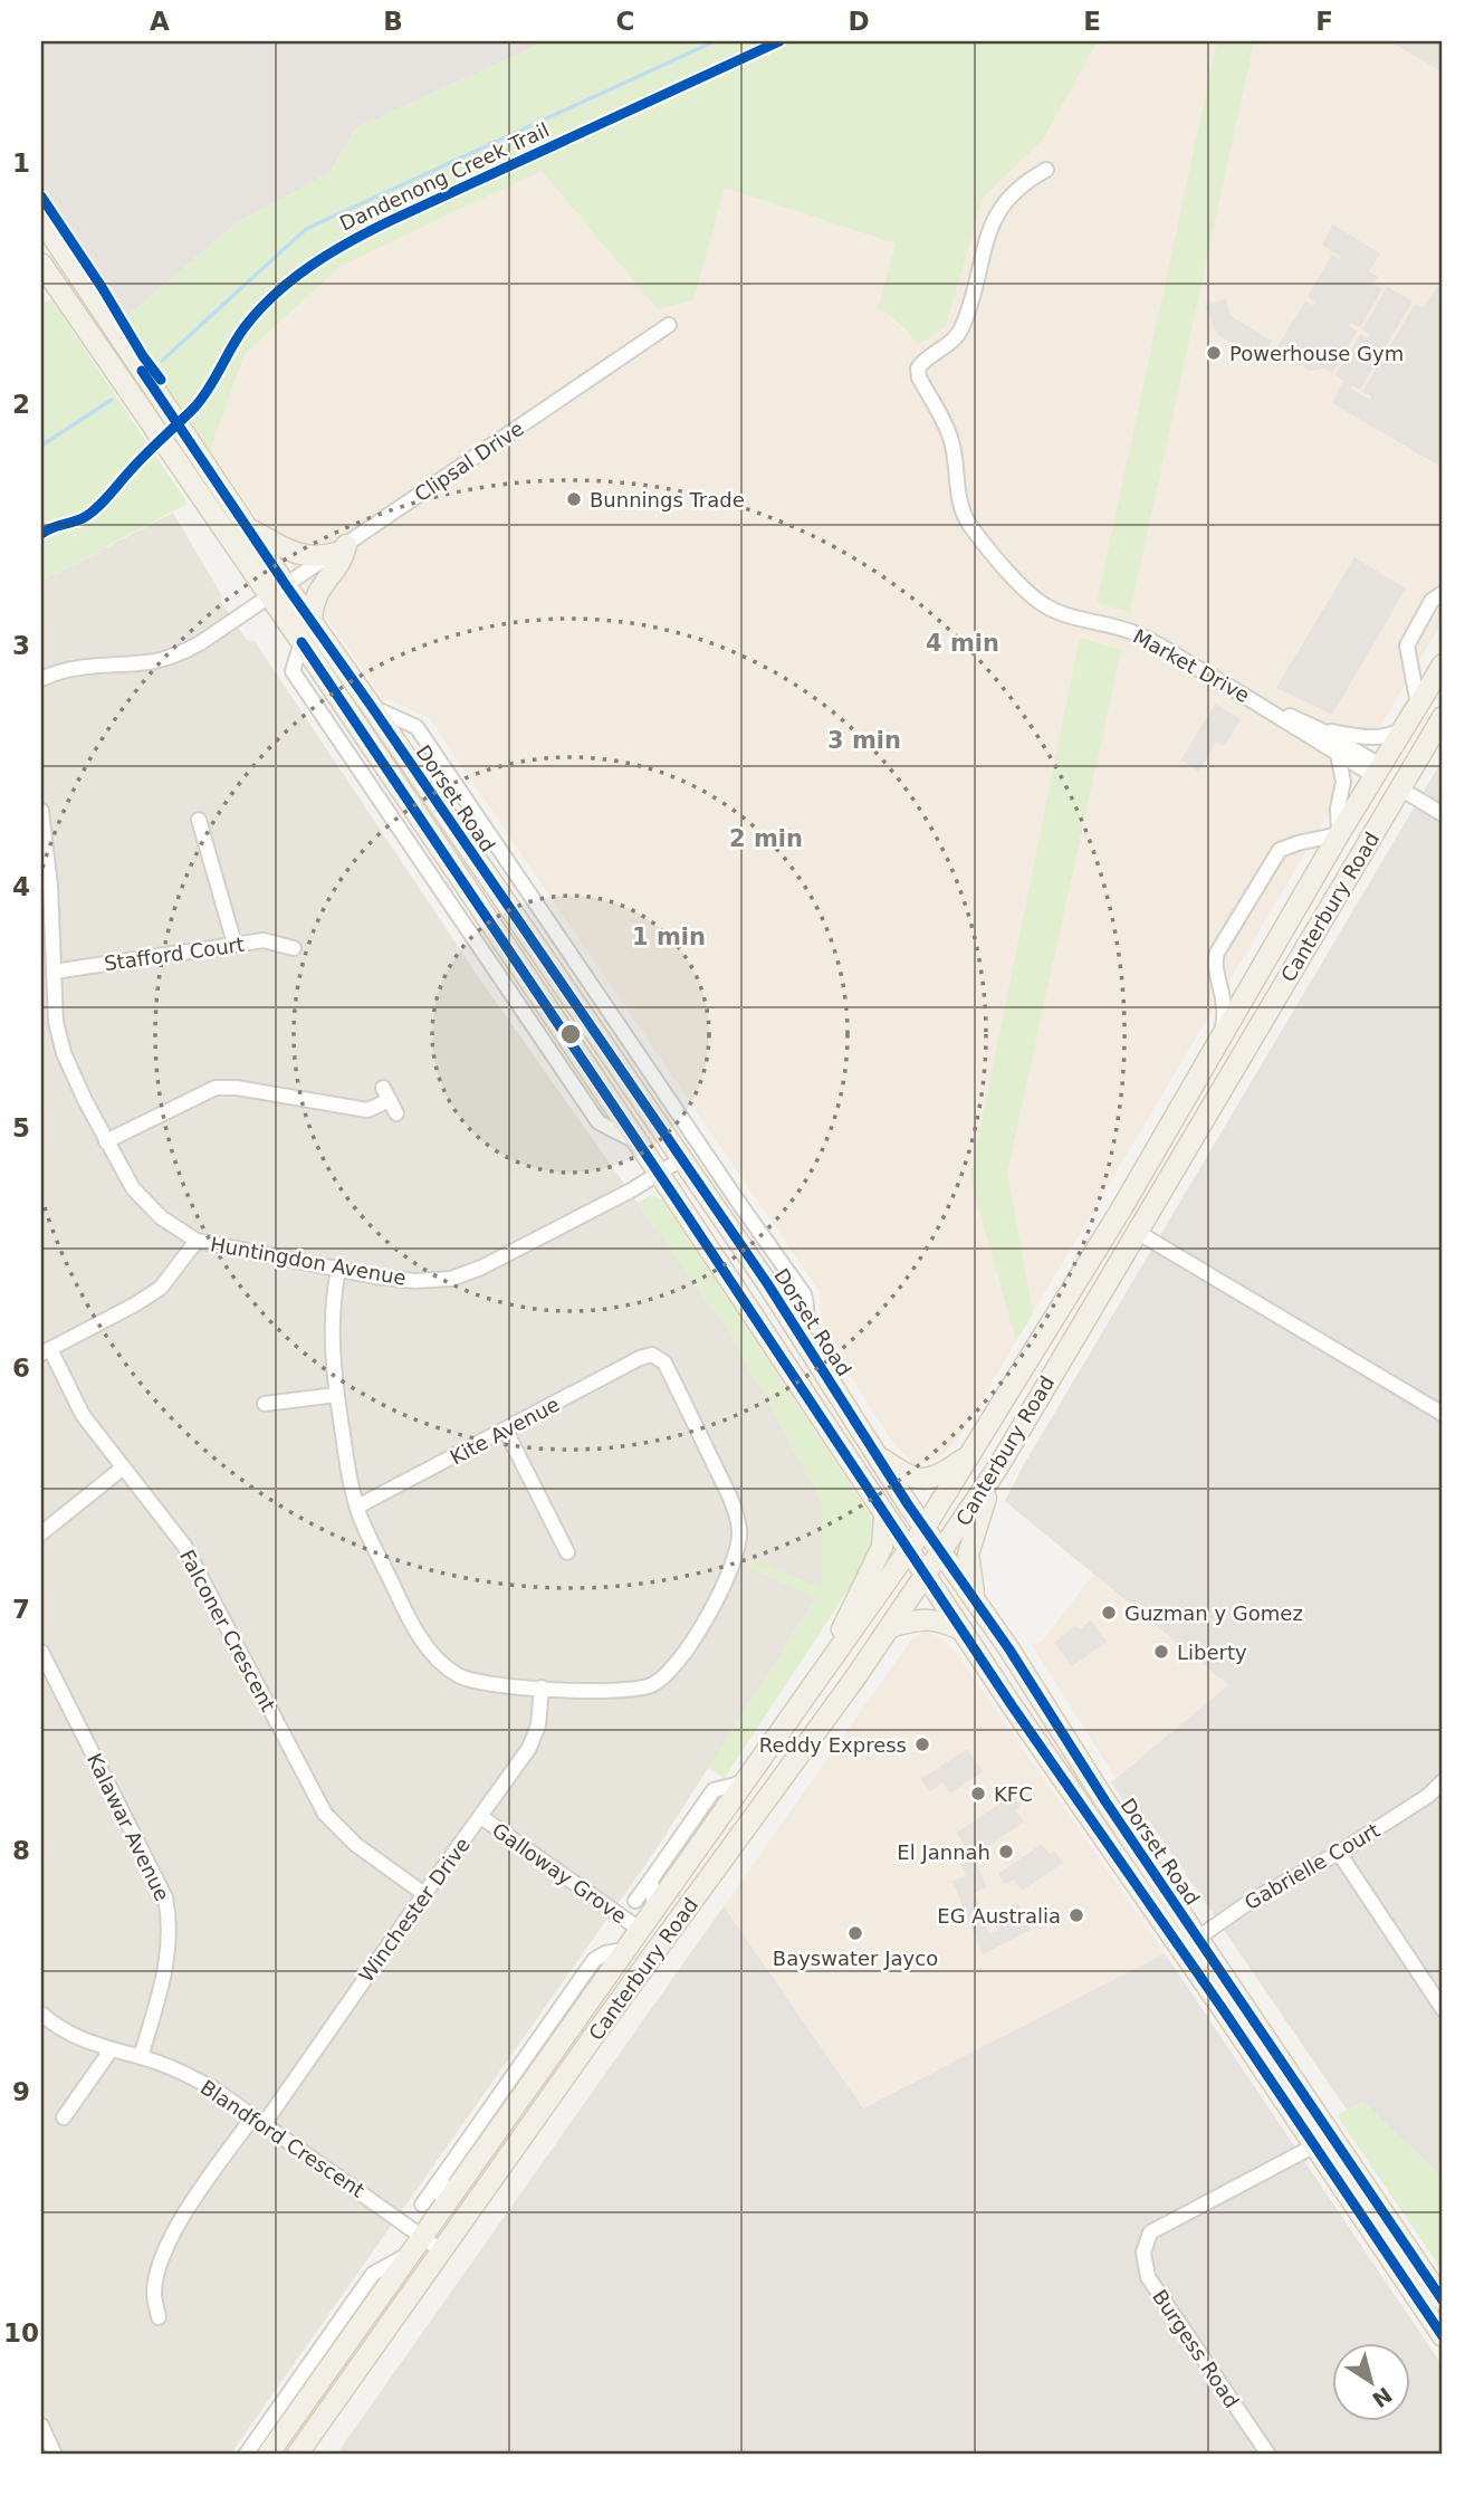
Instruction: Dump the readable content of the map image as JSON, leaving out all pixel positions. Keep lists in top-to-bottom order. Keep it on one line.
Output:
{"streets":{"main road":["Dorset Road","Canterbury Road"],"street":["Clipsal Drive","Market Drive","Stafford Court","Huntingdon Avenue","Kite Avenue","Falconer Crescent","Kalawar Avenue","Gabrielle Court","Galloway Grove","Winchester Drive","Blandford Crescent","Burgess Road"],"cycle path":["Dandenong Creek Trail"]},"crossings":[["Clipsal Drive","Dorset Road"],["Market Drive","Canterbury Road"],["Dorset Road","Canterbury Road"],["Dorset Road","Huntingdon Avenue"],["Dorset Road","Gabrielle Court"],["Dorset Road","Burgess Road"],["Canterbury Road","Galloway Grove"],["Canterbury Road","Blandford Crescent"],["Stafford Court","Huntingdon Avenue"],["Kite Avenue","Winchester Drive"],["Falconer Crescent","Winchester Drive"],["Kalawar Avenue","Blandford Crescent"],["Galloway Grove","Winchester Drive"],["Winchester Drive","Blandford Crescent"]],"places":["Powerhouse Gym","Bunnings Trade","Guzman y Gomez","Liberty","Reddy Express","KFC","El Jannah","EG Australia","Bayswater Jayco"],"north":"bottom right","grid":{"columns":["A","B","C","D","E","F"],"rows":["1","2","3","4","5","6","7","8","9","10"]},"rings":["4 min","3 min","2 min","1 min"]}
